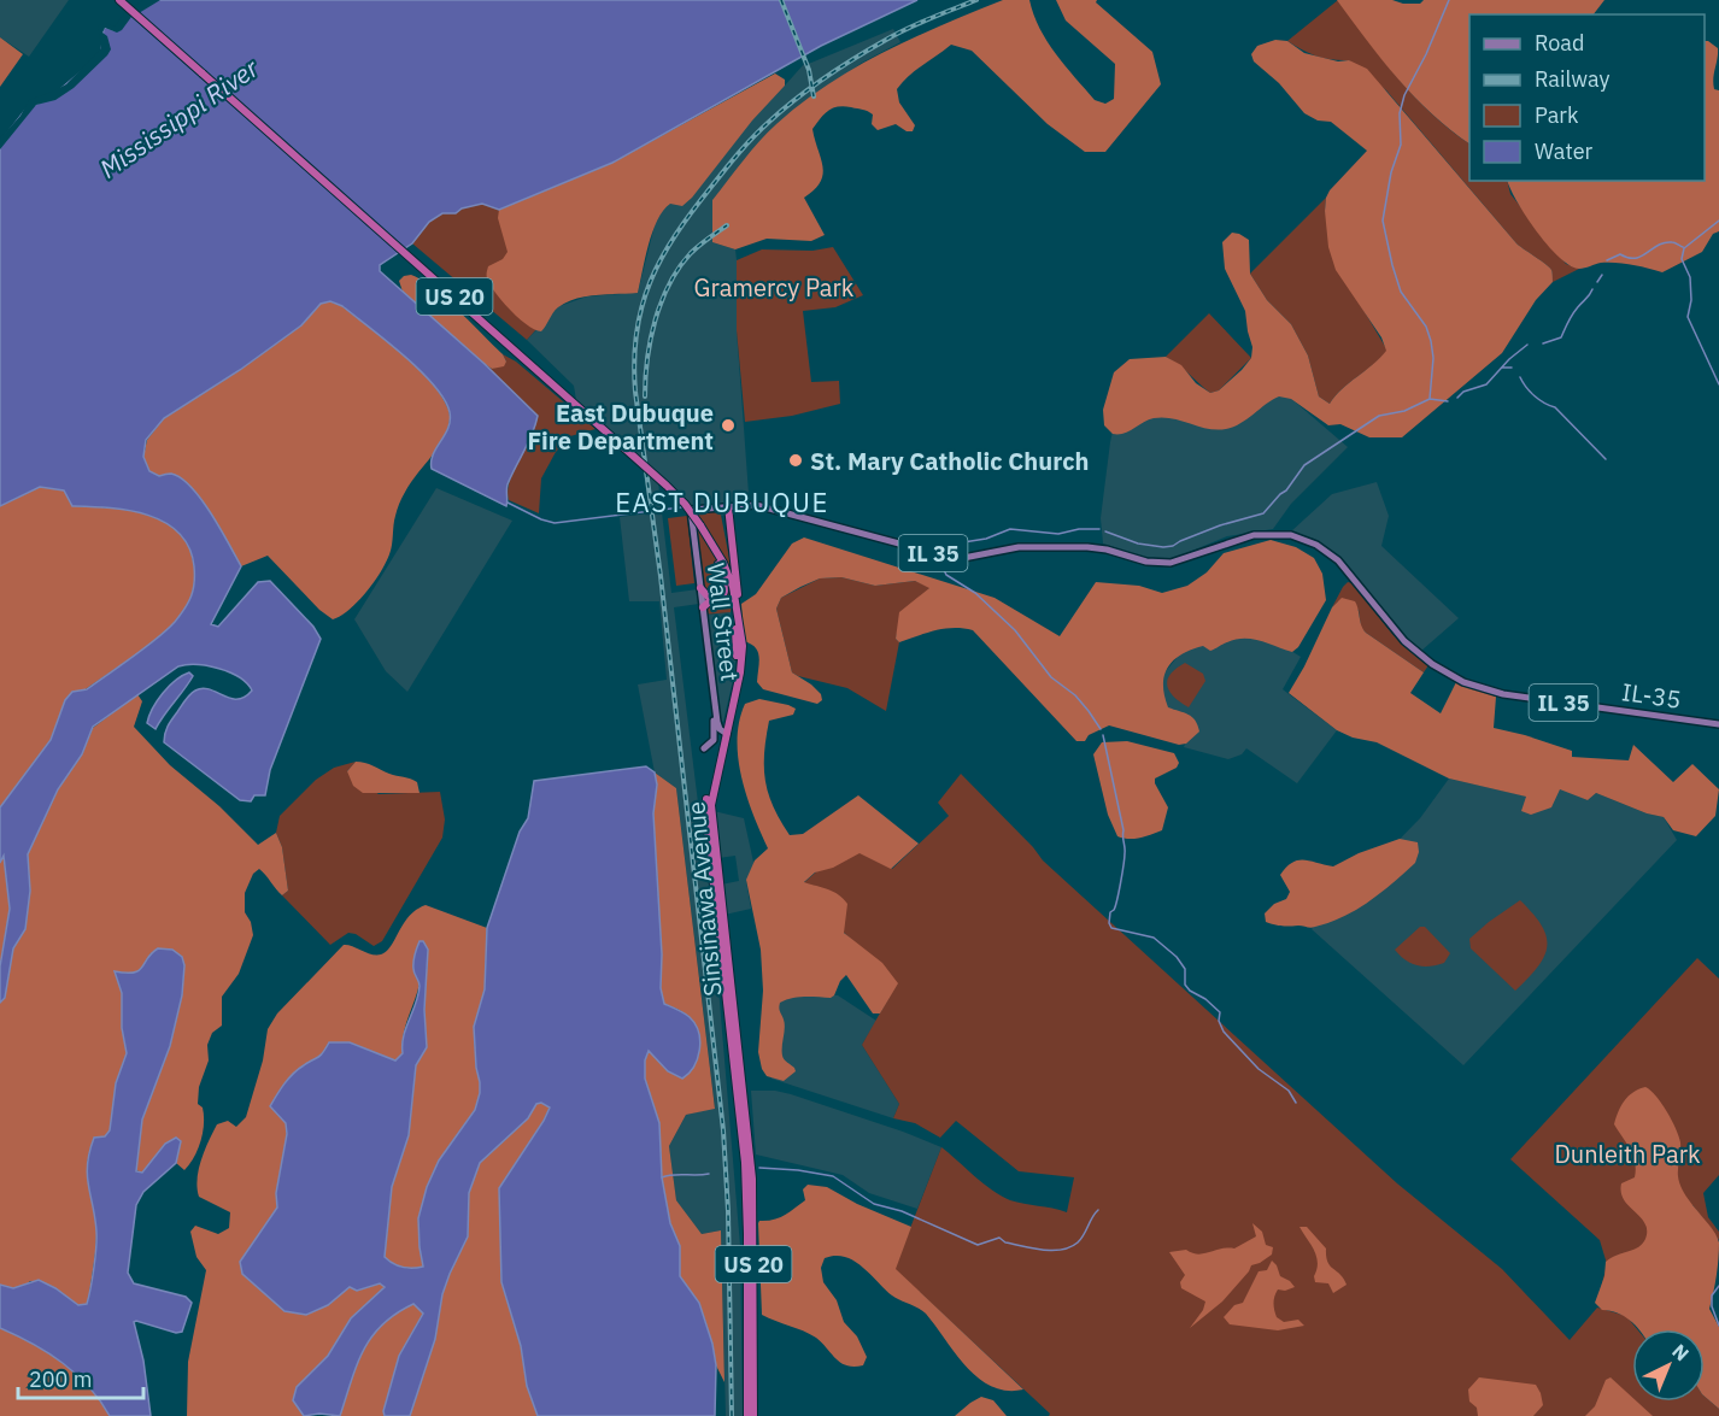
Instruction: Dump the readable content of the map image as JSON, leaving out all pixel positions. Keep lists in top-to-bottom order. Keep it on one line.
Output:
{"streets":{"highway":["US 20","Sinsinawa Avenue"],"main road":["IL 35","Wall Street","IL-35"]},"crossings":[["US 20","Sinsinawa Avenue"],["Wall Street","IL-35"],["Wall Street","Sinsinawa Avenue"]],"districts":["EAST DUBUQUE"],"water":["Mississippi River"],"parks":["Gramercy Park","Dunleith Park"],"places":["East Dubuque Fire Department","St. Mary Catholic Church"],"legend":["Road","Railway","Park","Water"],"scale_bar":"200 m","north":"top right"}
